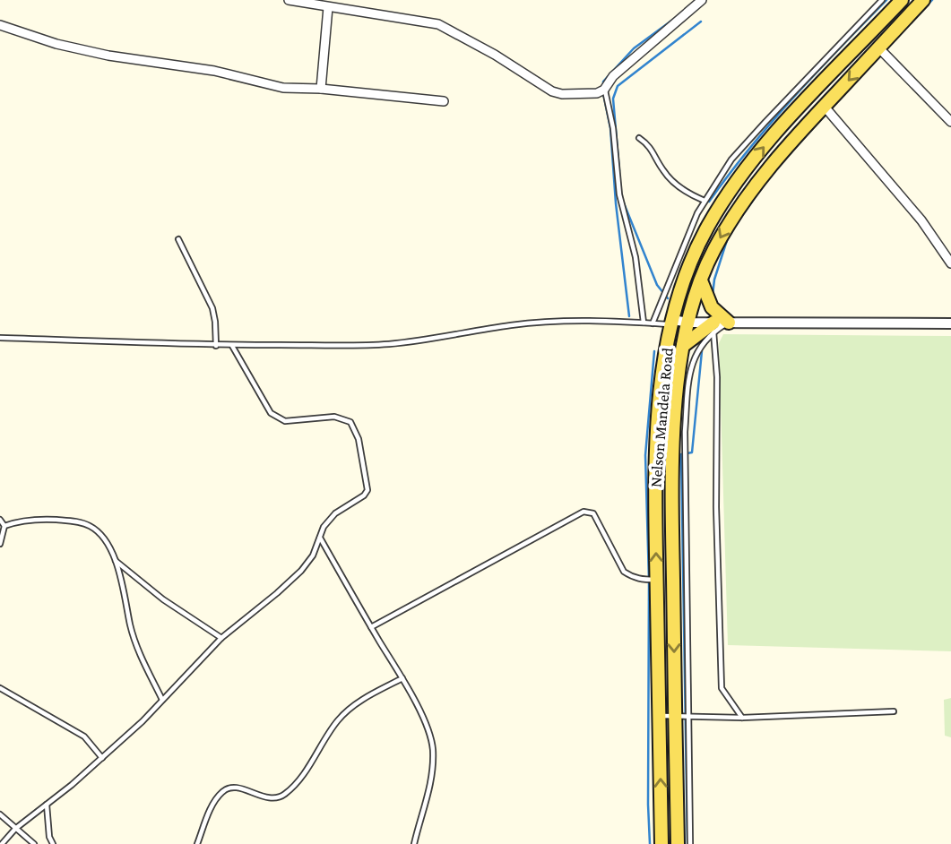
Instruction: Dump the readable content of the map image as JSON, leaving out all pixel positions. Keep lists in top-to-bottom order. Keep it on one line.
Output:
{"streets":{"main road":["Nelson Mandela Road"]}}
